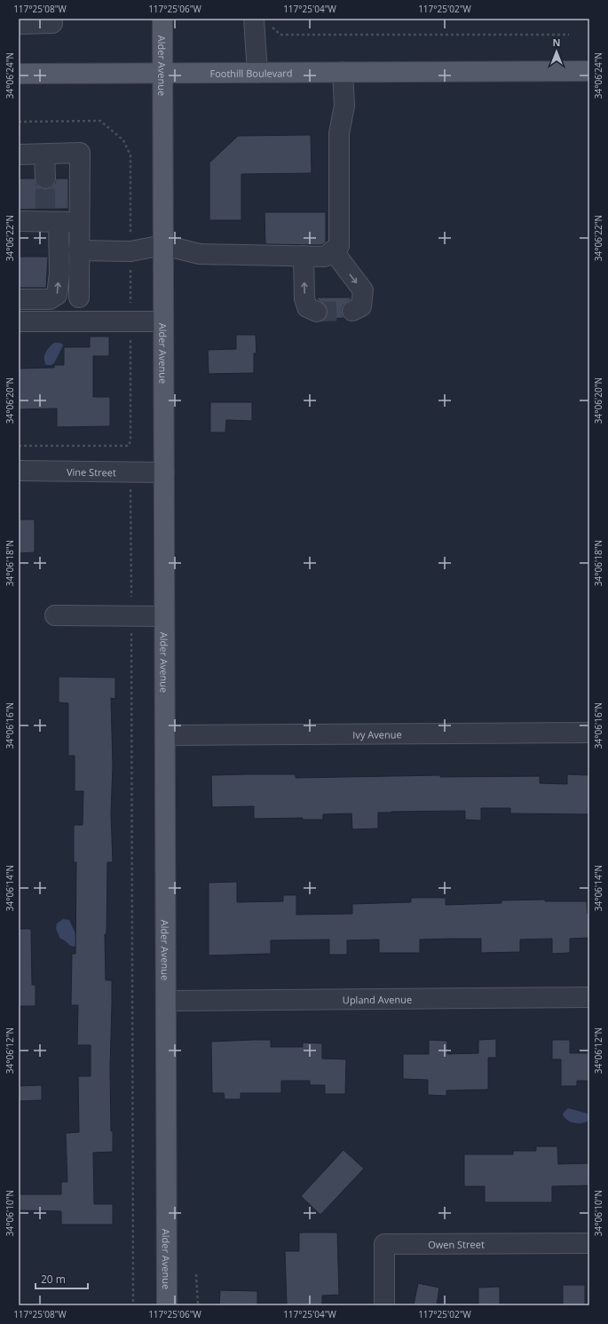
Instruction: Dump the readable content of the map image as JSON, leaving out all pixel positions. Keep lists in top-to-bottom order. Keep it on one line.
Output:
{"streets":{"main road":["Alder Avenue","Foothill Boulevard"],"street":["Vine Street","Ivy Avenue","Upland Avenue","Owen Street"]},"crossings":[["Alder Avenue","Foothill Boulevard"],["Alder Avenue","Vine Street"],["Alder Avenue","Ivy Avenue"],["Alder Avenue","Upland Avenue"]],"scale_bar":"20 m","north":"top","coordinates":["117°25'08\"W","117°25'06\"W","117°25'04\"W","117°25'02\"W","34°06'24\"N","34°06'22\"N","34°06'20\"N","34°06'18\"N","34°06'16\"N","34°06'14\"N","34°06'12\"N","34°06'10\"N"]}
